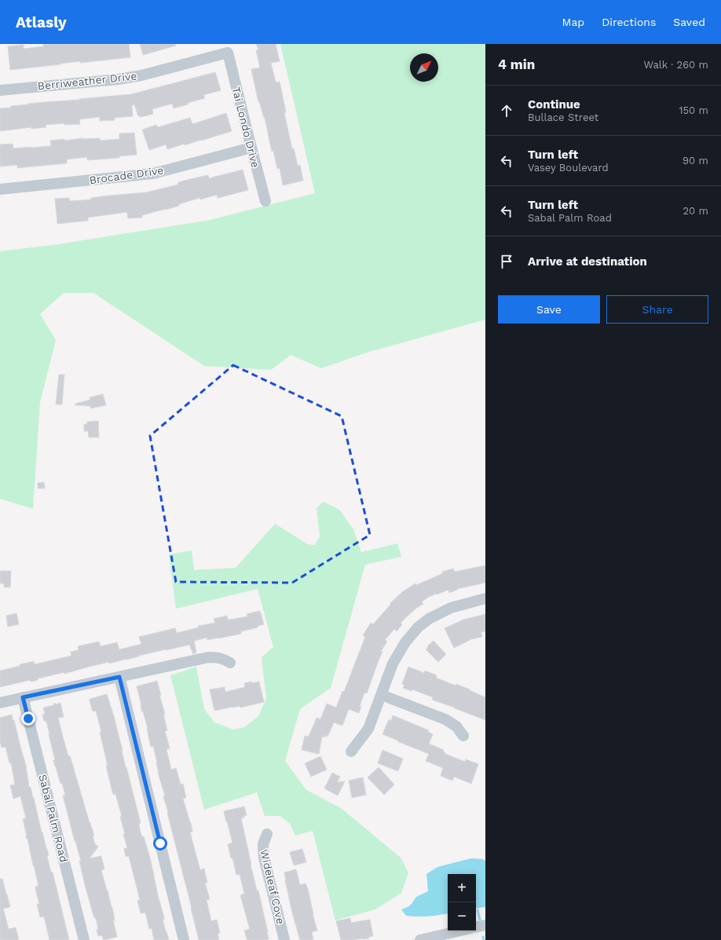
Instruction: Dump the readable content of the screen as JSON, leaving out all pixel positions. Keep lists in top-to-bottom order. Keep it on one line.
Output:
{"streets":{"street":["Berriweather Drive","Tai Londo Drive","Brocade Drive","Sabal Palm Road","Wideleaf Cove"]},"crossings":[["Berriweather Drive","Tai Londo Drive"],["Tai Londo Drive","Brocade Drive"]],"north":"top right","page":{"header":"Atlasly","nav":["Map","Directions","Saved"],"heading":["4 min","Walk · 260 m"],"list":[["Continue","Bullace Street","150 m"],["Turn left","Vasey Boulevard","90 m"],["Turn left","Sabal Palm Road","20 m"],"Arrive at destination"],"buttons":["Save","Share"],"map_buttons":["+","−"]}}
